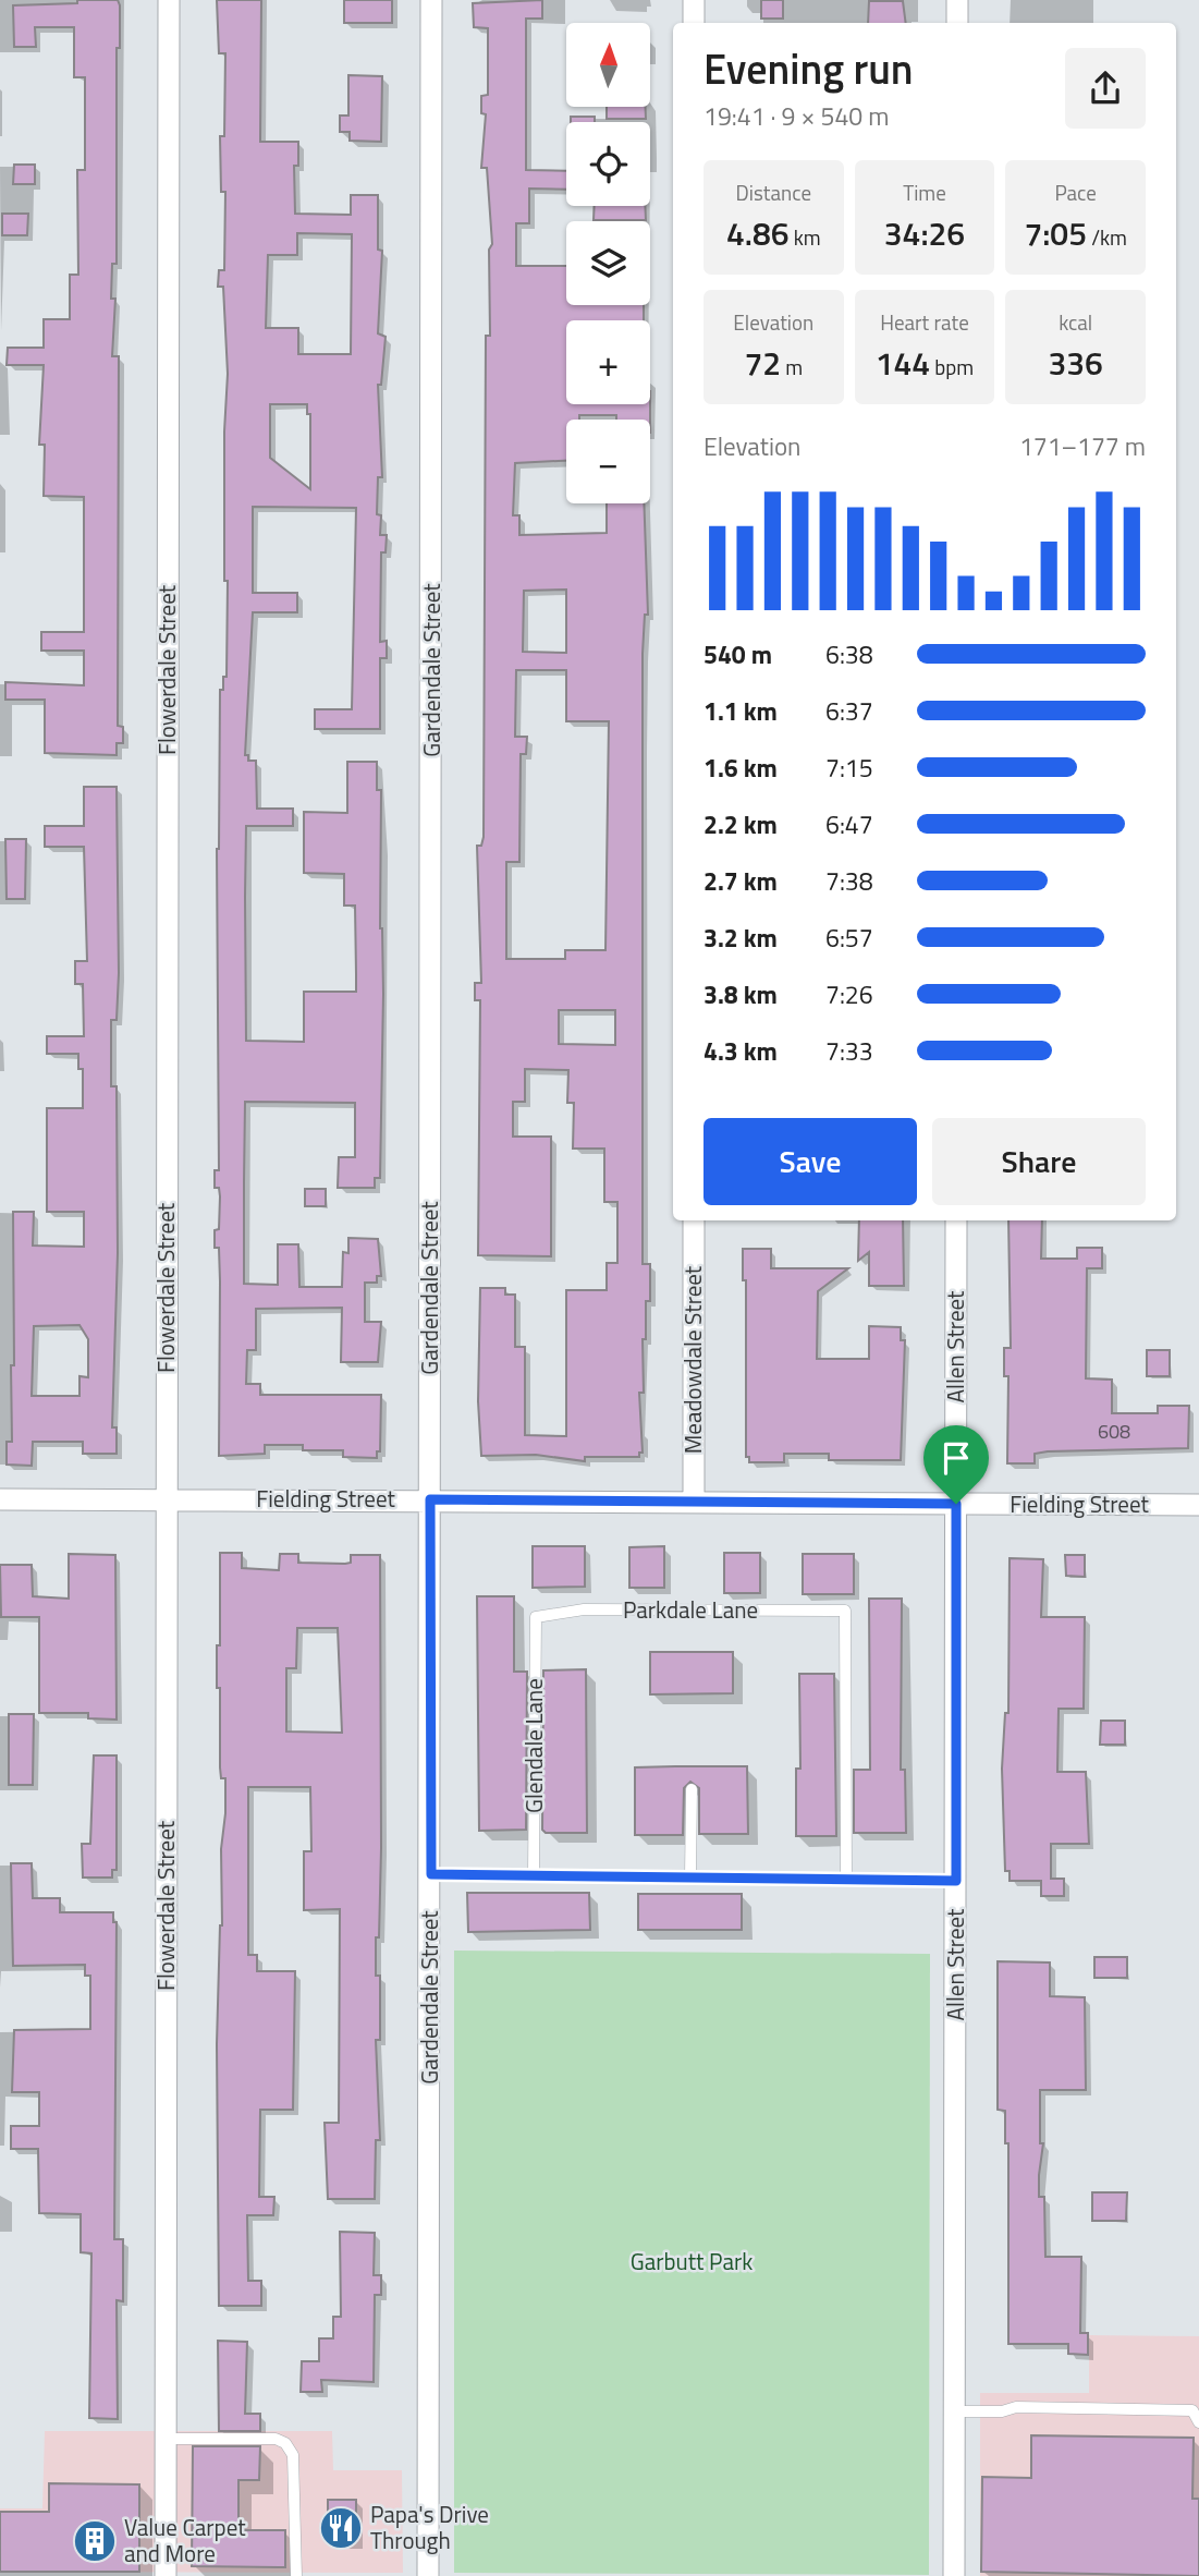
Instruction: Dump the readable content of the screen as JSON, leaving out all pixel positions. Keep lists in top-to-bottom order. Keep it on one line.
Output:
{"streets":{"street":["Flowerdale Street","Gardendale Street","Allen Street","Meadowdale Street","Fielding Street"],"lane":["Parkdale Lane","Glendale Lane"]},"crossings":[["Flowerdale Street","Fielding Street"],["Gardendale Street","Fielding Street"],["Allen Street","Fielding Street"],["Meadowdale Street","Fielding Street"],["Parkdale Lane","Glendale Lane"]],"parks":["Garbutt Park"],"places":{"restaurant":["Papa's Drive Through"],"building":["Value Carpet and More"]},"house_numbers":["608"],"north":"top","page":{"map_buttons":["+","−"],"heading":["Evening run","19:41 · 9 × 540 m"],"stats":[["Distance","4.86 km"],["Time","34:26"],["Pace","7:05 /km"],["Elevation","72 m"],["Heart rate","144 bpm"],["kcal","336"]],"chart":["Elevation","171–177 m"],"list":[{"name":"540 m","note":"6:38"},{"name":"1.1 km","note":"6:37"},{"name":"1.6 km","note":"7:15"},{"name":"2.2 km","note":"6:47"},{"name":"2.7 km","note":"7:38"},{"name":"3.2 km","note":"6:57"},{"name":"3.8 km","note":"7:26"},{"name":"4.3 km","note":"7:33"}],"buttons":["Save","Share"]}}
